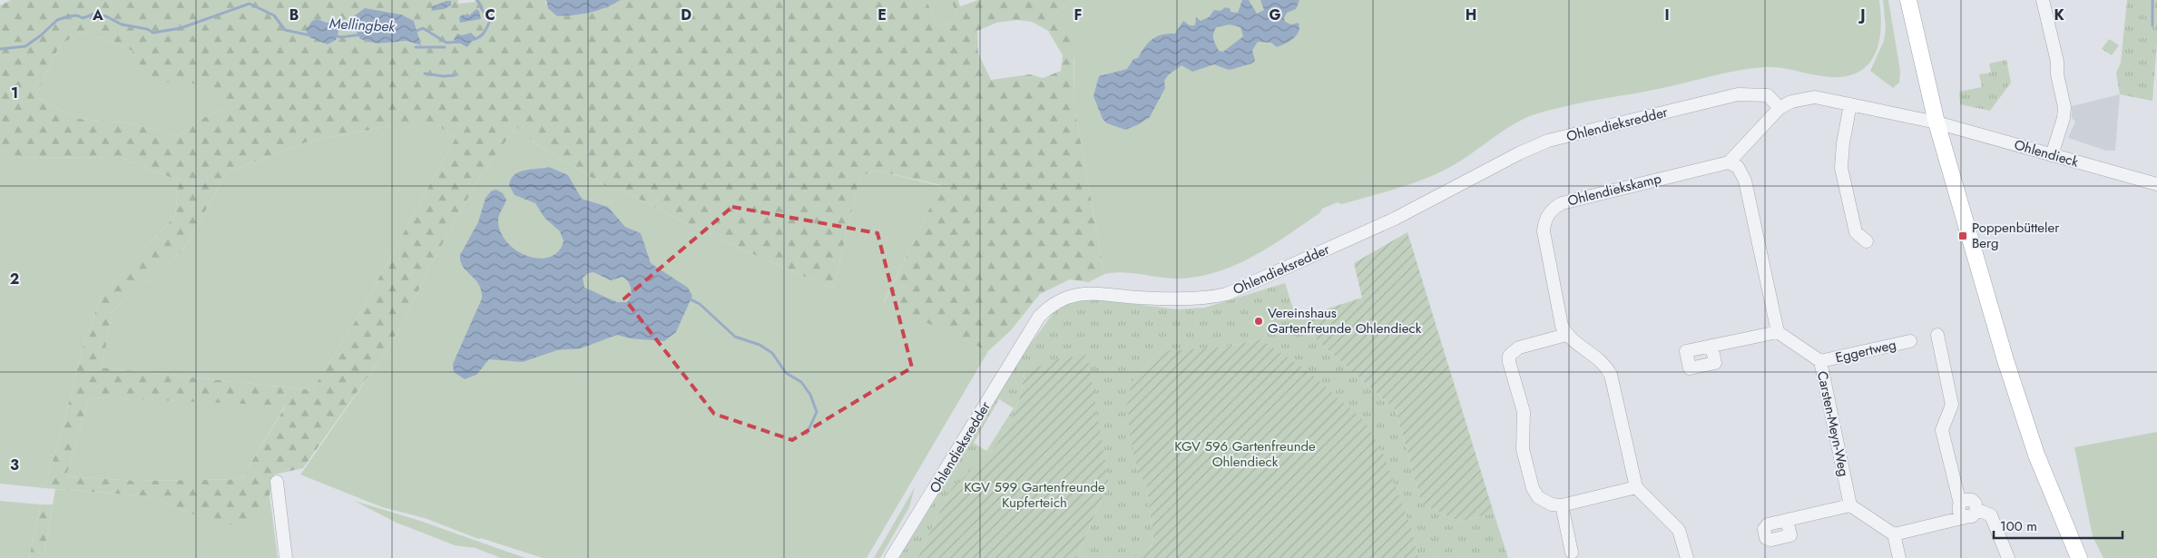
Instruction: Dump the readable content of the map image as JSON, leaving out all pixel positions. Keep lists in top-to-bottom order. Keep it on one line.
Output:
{"streets":{"street":["Ohlendieksredder","Ohlendieck","Ohlendiekskamp","Eggertweg","Carsten-Meyn-Weg"]},"crossings":[["Eggertweg","Carsten-Meyn-Weg"]],"water":["Mellingbek"],"parks":["KGV 596 Gartenfreunde Ohlendieck","KGV 599 Gartenfreunde Kupferteich"],"places":{"transit":["Poppenbütteler Berg"],"other":["Vereinshaus Gartenfreunde Ohlendieck"]},"scale_bar":"100 m","grid":{"columns":["A","B","C","D","E","F","G","H","I","J","K"],"rows":["1","2","3"]}}
